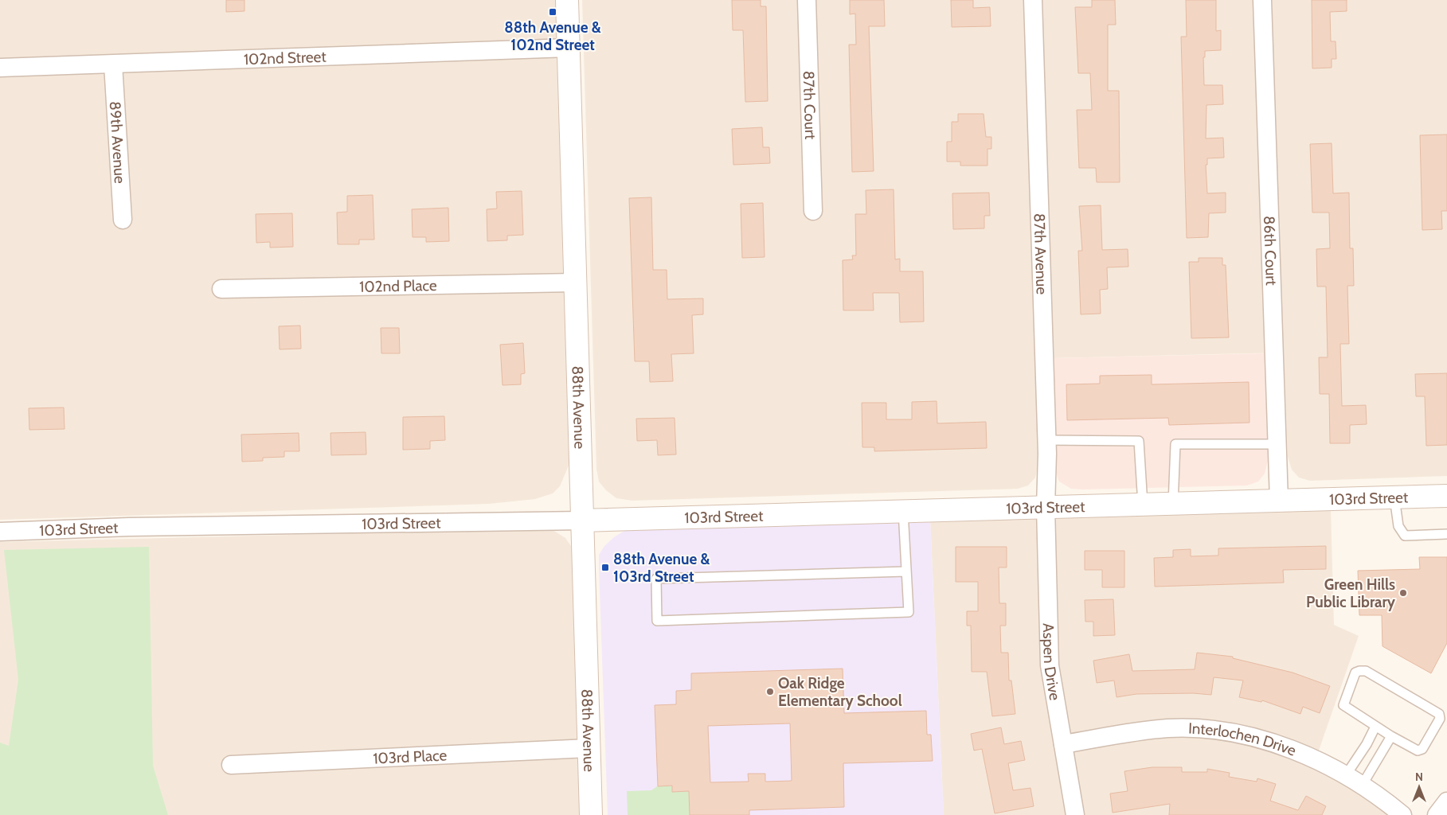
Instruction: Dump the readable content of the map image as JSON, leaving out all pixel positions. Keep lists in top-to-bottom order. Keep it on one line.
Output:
{"streets":{"street":["102nd Street","87th Court","89th Avenue","86th Court","87th Avenue","102nd Place","88th Avenue","103rd Street","Aspen Drive","Interlochen Drive","103rd Place"]},"crossings":[["102nd Street","89th Avenue"],["102nd Street","88th Avenue"],["86th Court","103rd Street"],["87th Avenue","103rd Street"],["87th Avenue","Aspen Drive"],["102nd Place","88th Avenue"],["88th Avenue","103rd Street"],["88th Avenue","103rd Place"],["103rd Street","Aspen Drive"],["Aspen Drive","Interlochen Drive"]],"places":{"transit":["88th Avenue & 102nd Street","88th Avenue & 103rd Street"],"other":["Green Hills Public Library","Oak Ridge Elementary School"]},"north":"top"}
